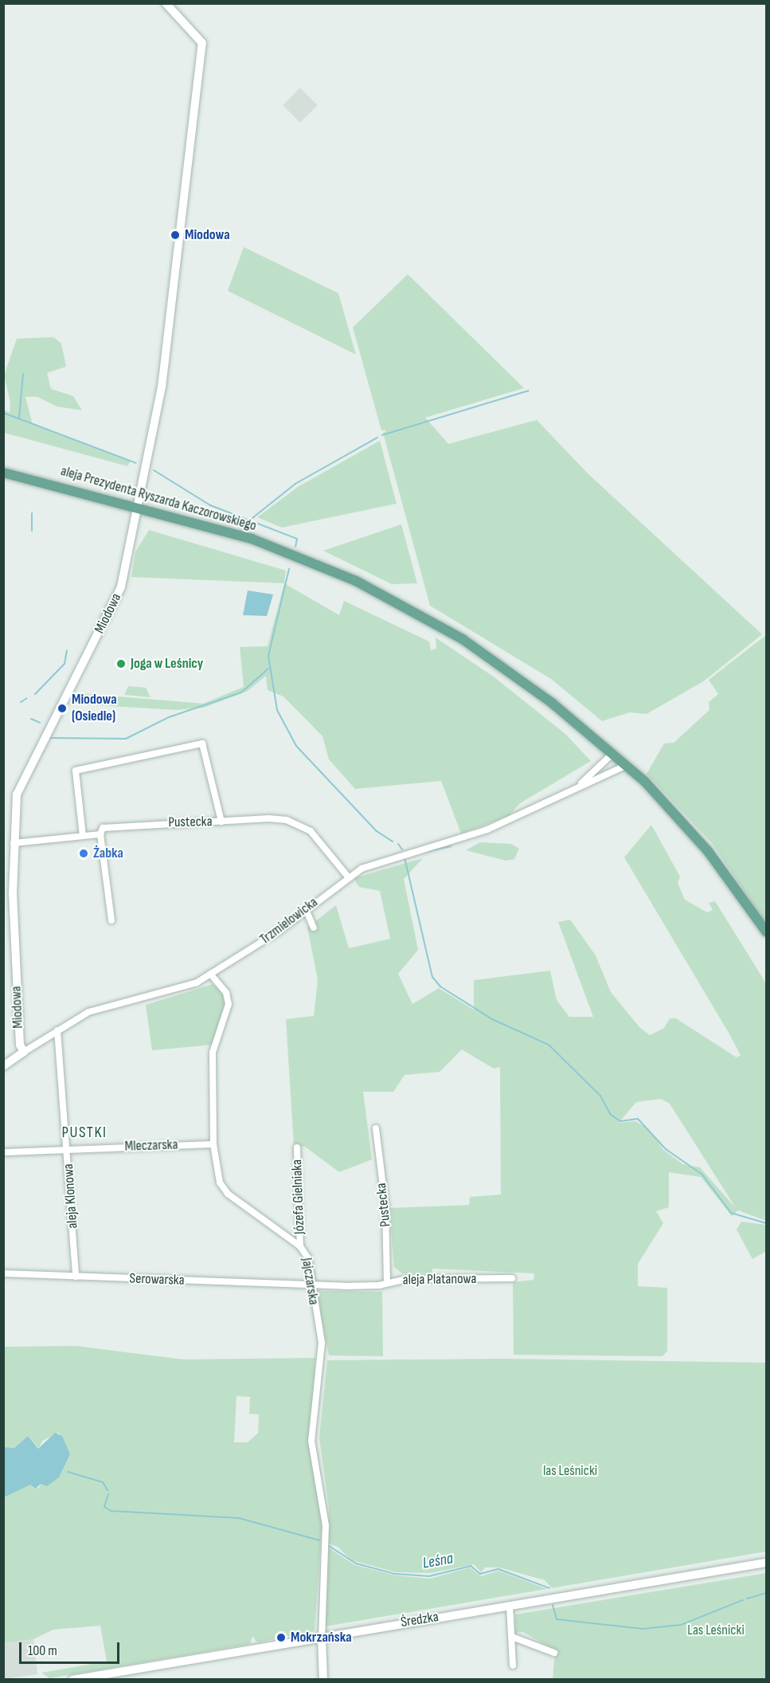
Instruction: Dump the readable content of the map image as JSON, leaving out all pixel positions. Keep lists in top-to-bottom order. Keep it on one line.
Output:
{"streets":{"main road":["aleja Prezydenta Ryszarda Kaczorowskiego"],"street":["Miodowa","Pustecka","Trzmielowicka","Mleczarska","aleja Klonowa","Józefa Gielniaka","Serowarska","aleja Platanowa","Jajczarska","Średzka"]},"crossings":[["aleja Prezydenta Ryszarda Kaczorowskiego","Miodowa"],["aleja Prezydenta Ryszarda Kaczorowskiego","Trzmielowicka"],["Miodowa","Pustecka"],["Miodowa","Trzmielowicka"],["Pustecka","Trzmielowicka"],["Pustecka","aleja Platanowa"],["Trzmielowicka","aleja Klonowa"],["Trzmielowicka","Jajczarska"],["Mleczarska","aleja Klonowa"],["Mleczarska","Jajczarska"],["aleja Klonowa","Serowarska"],["Józefa Gielniaka","Jajczarska"],["Serowarska","aleja Platanowa"],["Serowarska","Jajczarska"],["aleja Platanowa","Jajczarska"],["Jajczarska","Średzka"]],"districts":["PUSTKI"],"water":["Leśna"],"parks":["las Leśnicki","Las Leśnicki"],"places":["Miodowa","Joga w Leśnicy","Miodowa (Osiedle)","Żabka","Mokrzańska"],"scale_bar":"100 m"}
